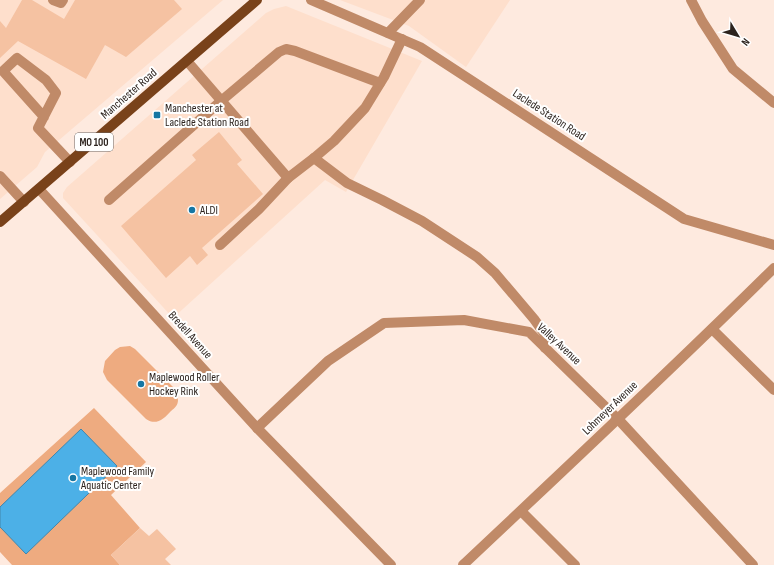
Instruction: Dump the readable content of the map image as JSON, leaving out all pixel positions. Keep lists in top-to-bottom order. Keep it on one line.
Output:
{"streets":{"main road":["Manchester Road","MO 100"],"street":["Laclede Station Road","Bredell Avenue","Valley Avenue","Lohmeyer Avenue"]},"crossings":[["Manchester Road","Bredell Avenue"],["Bredell Avenue","Valley Avenue"],["Valley Avenue","Lohmeyer Avenue"]],"places":{"transit":["Manchester at Laclede Station Road"],"other":["ALDI","Maplewood Roller Hockey Rink","Maplewood Family Aquatic Center"]},"north":"bottom right"}
